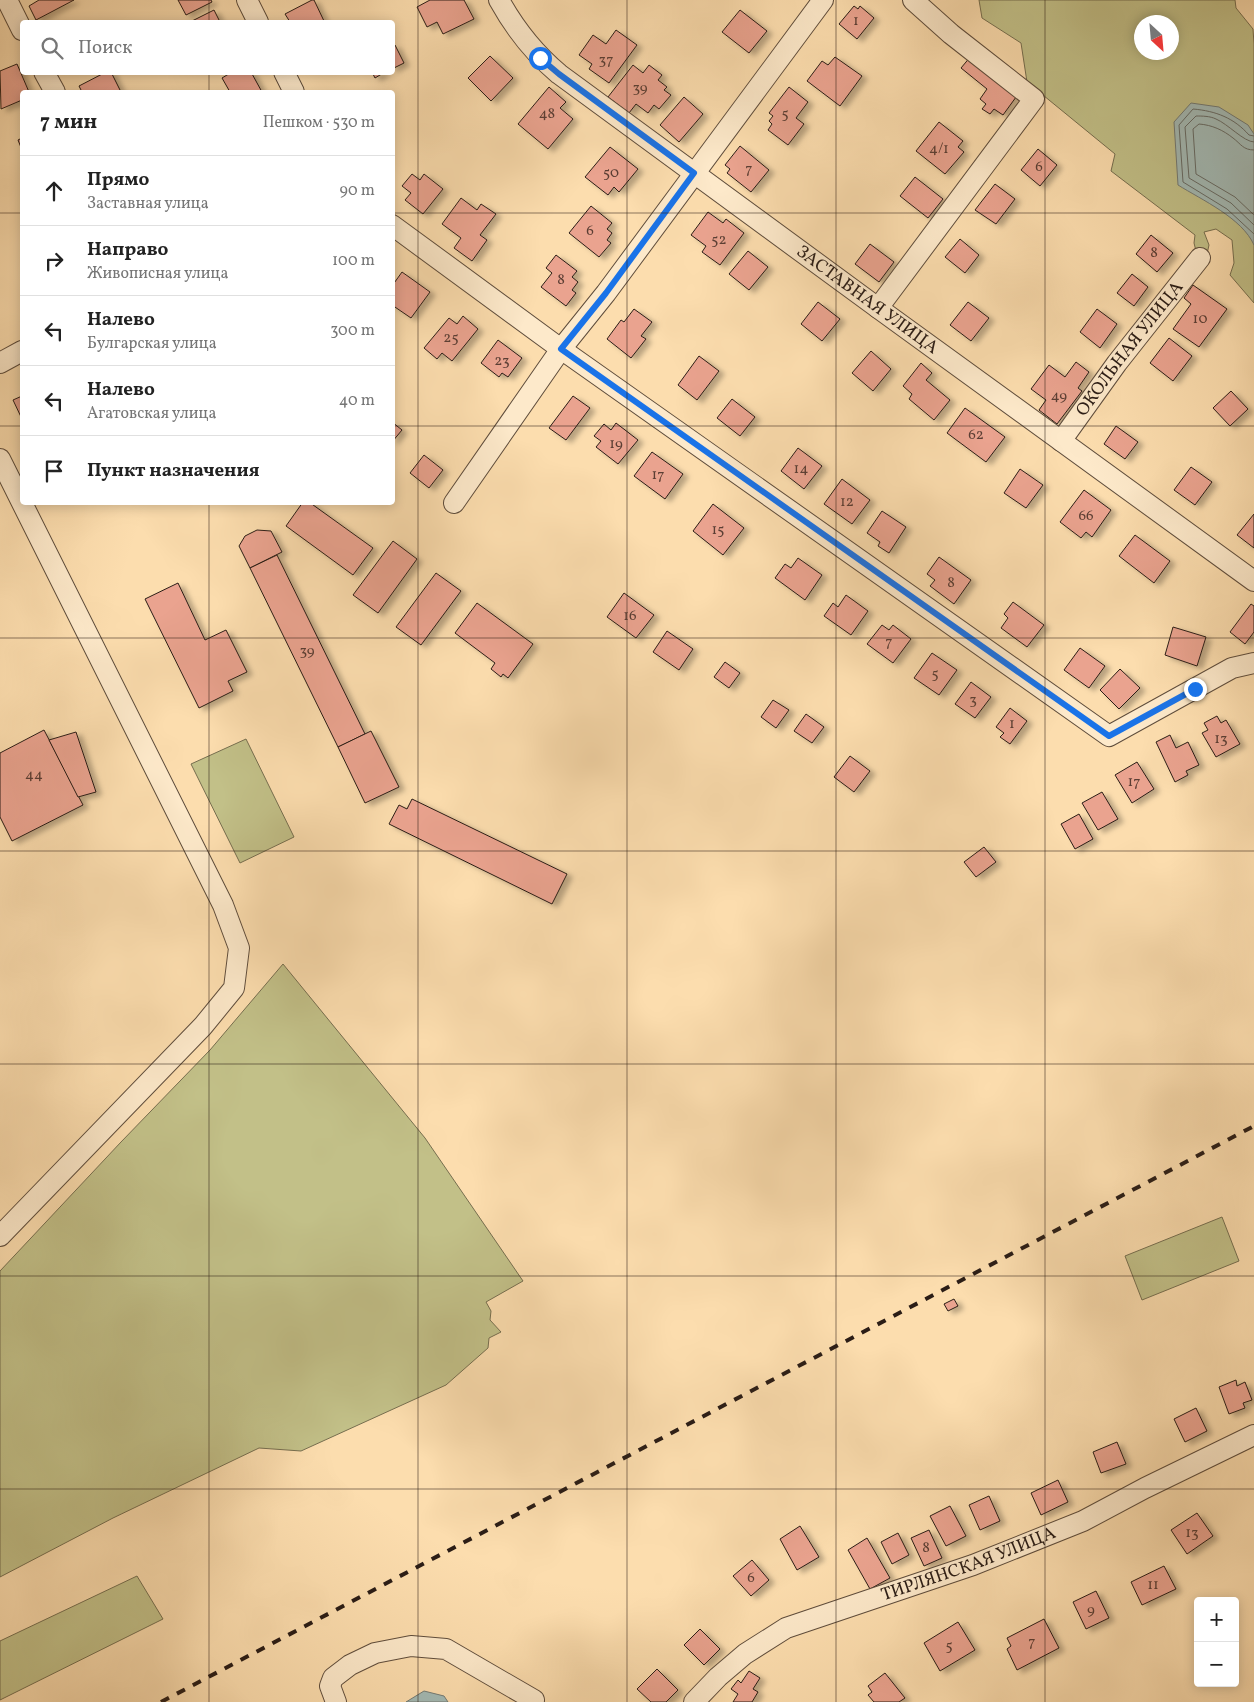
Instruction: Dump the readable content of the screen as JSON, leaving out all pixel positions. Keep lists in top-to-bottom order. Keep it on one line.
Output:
{"streets":{"street":["ЗАСТАВНАЯ УЛИЦА","ОКОЛЬНАЯ УЛИЦА","ТИРЛЯНСКАЯ УЛИЦА"]},"crossings":[["ЗАСТАВНАЯ УЛИЦА","ОКОЛЬНАЯ УЛИЦА"]],"house_numbers":["1","37","39","48","5","4/1","6","7","50","6","52","8","8","10","25","23","49","62","19","14","17","12","66","15","8","16","7","39","5","3","1","13","44","17","13","8","6","11","9","7","5"],"north":"bottom right","page":{"search":"Поиск","heading":["7 мин","Пешком · 530 m"],"list":[["Прямо","Заставная улица","90 m"],["Направо","Живописная улица","100 m"],["Налево","Булгарская улица","300 m"],["Налево","Агатовская улица","40 m"],"Пункт назначения"],"map_buttons":["+","−"]}}
